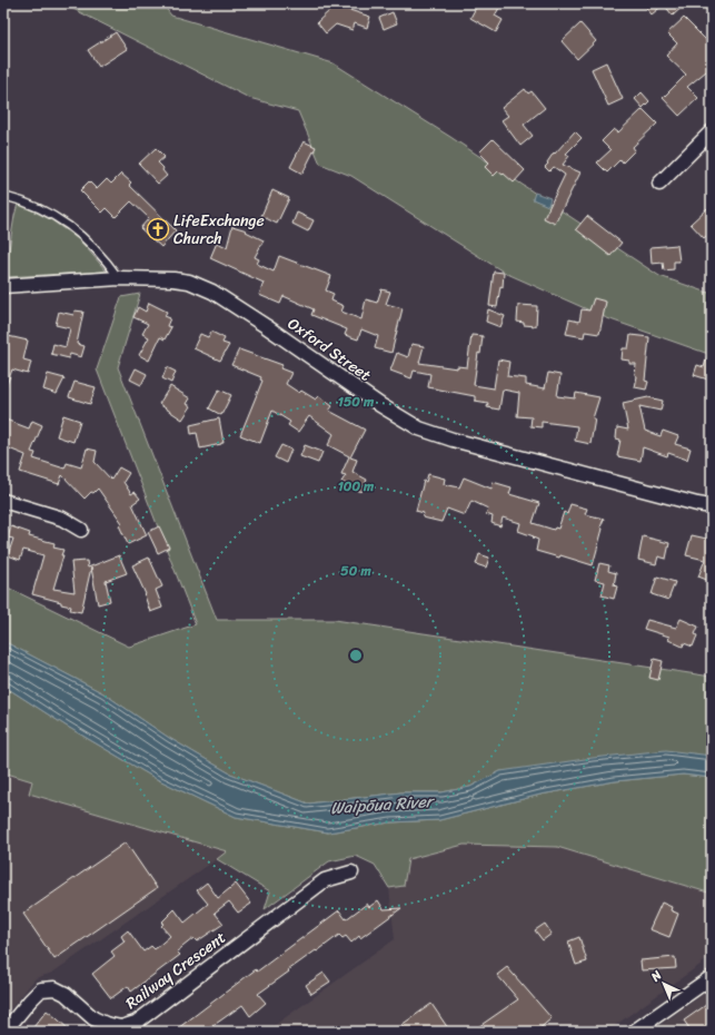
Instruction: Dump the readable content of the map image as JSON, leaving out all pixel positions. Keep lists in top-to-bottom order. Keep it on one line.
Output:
{"streets":{"street":["Oxford Street","Railway Crescent"]},"water":["Waipōua River"],"places":{"church":["LifeExchange Church"]},"north":"top left","rings":["150 m","100 m","50 m"]}
